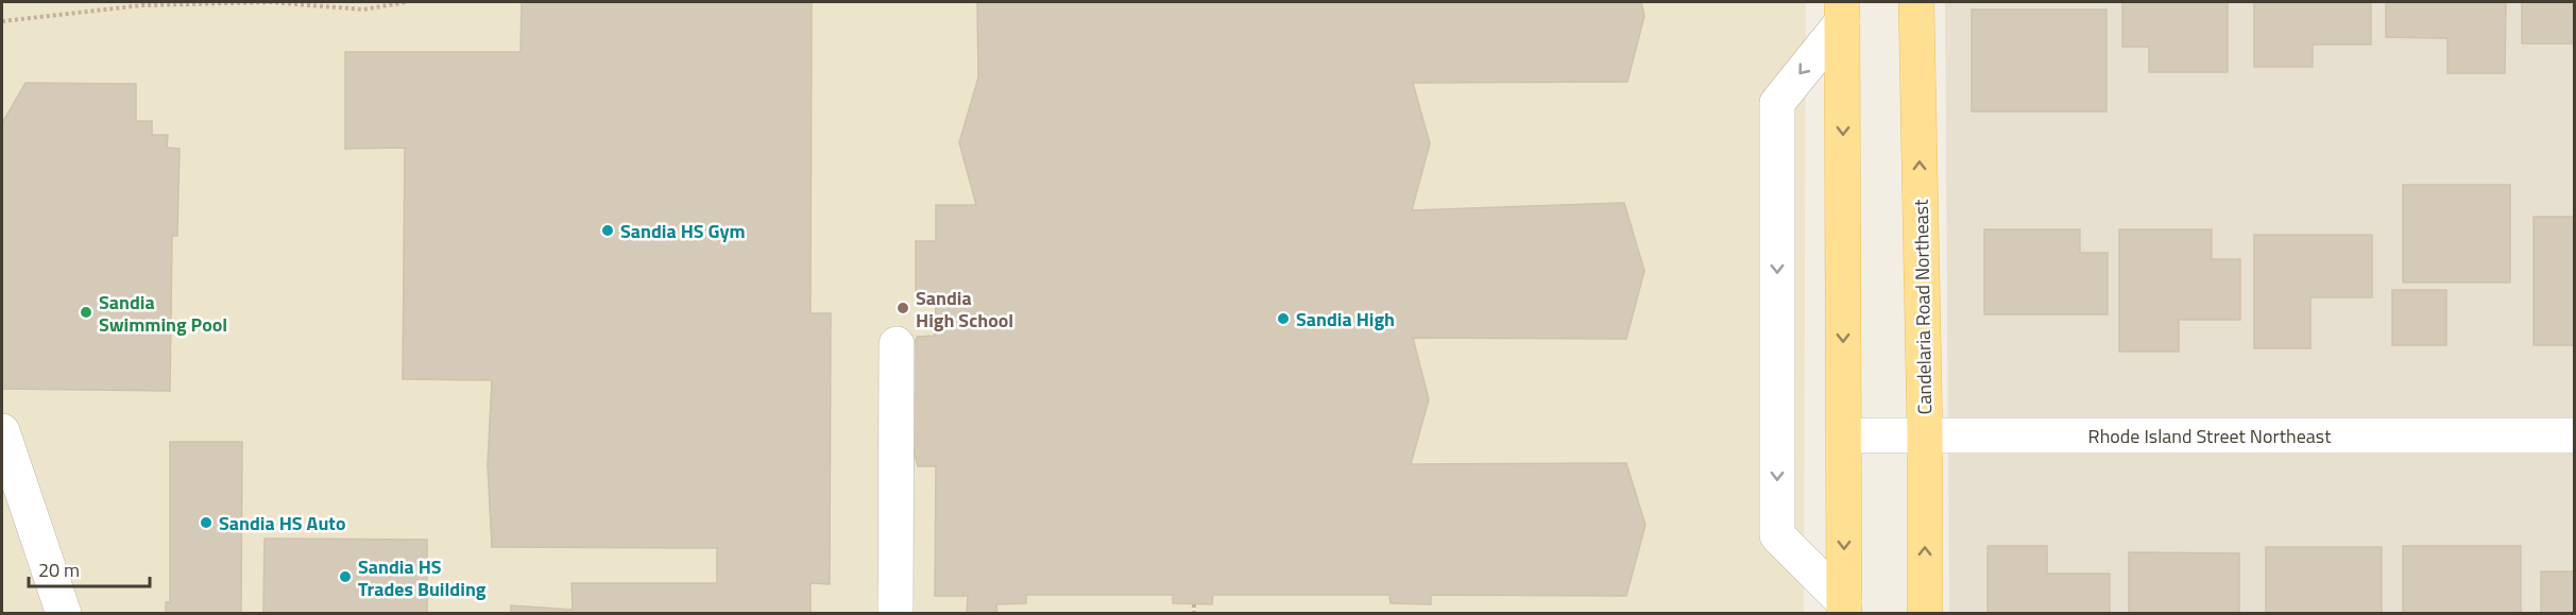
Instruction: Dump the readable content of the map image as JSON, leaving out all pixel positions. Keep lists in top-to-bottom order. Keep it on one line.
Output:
{"streets":{"main road":["Candelaria Road Northeast"],"street":["Rhode Island Street Northeast"]},"crossings":[["Candelaria Road Northeast","Rhode Island Street Northeast"]],"places":["Sandia HS Gym","Sandia High School","Sandia Swimming Pool","Sandia High","Sandia HS Auto","Sandia HS Trades Building"],"scale_bar":"20 m"}
